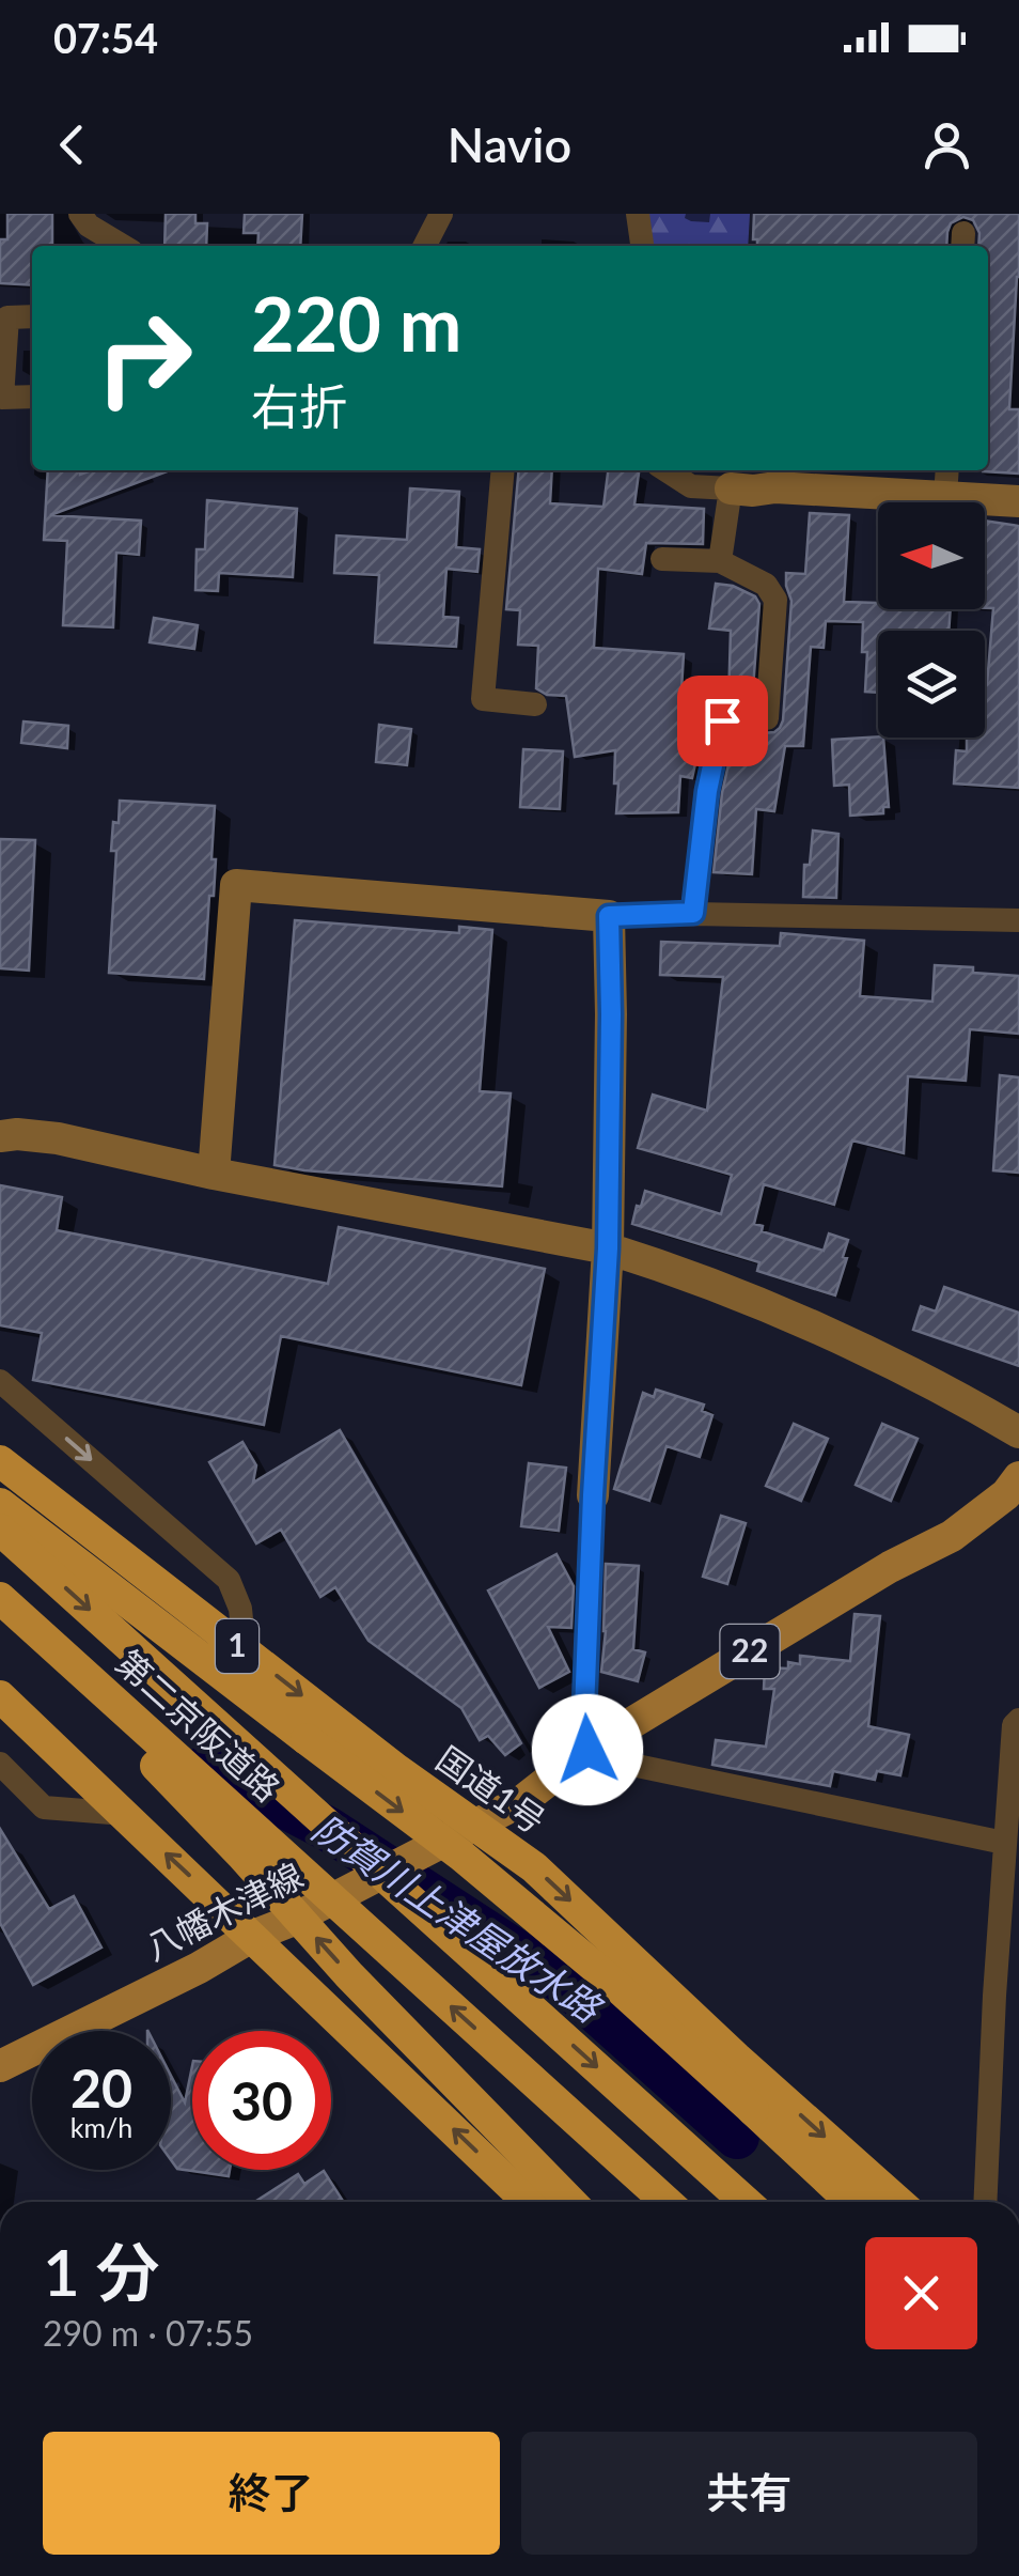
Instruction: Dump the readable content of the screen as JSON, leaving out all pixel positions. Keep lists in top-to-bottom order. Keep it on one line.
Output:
{"streets":{"highway":["1","第二京阪道路","国道1号"],"main road":["22","八幡木津線"]},"crossings":[["国道1号","八幡木津線"]],"water":["防賀川上津屋放水路"],"north":"left","page":{"status":"07:54","header":"Navio","turn":["220 m","右折"],"speed":"20 km/h","limit":"30","heading":["1 分","290 m · 07:55"],"buttons":["終了","共有"]}}
